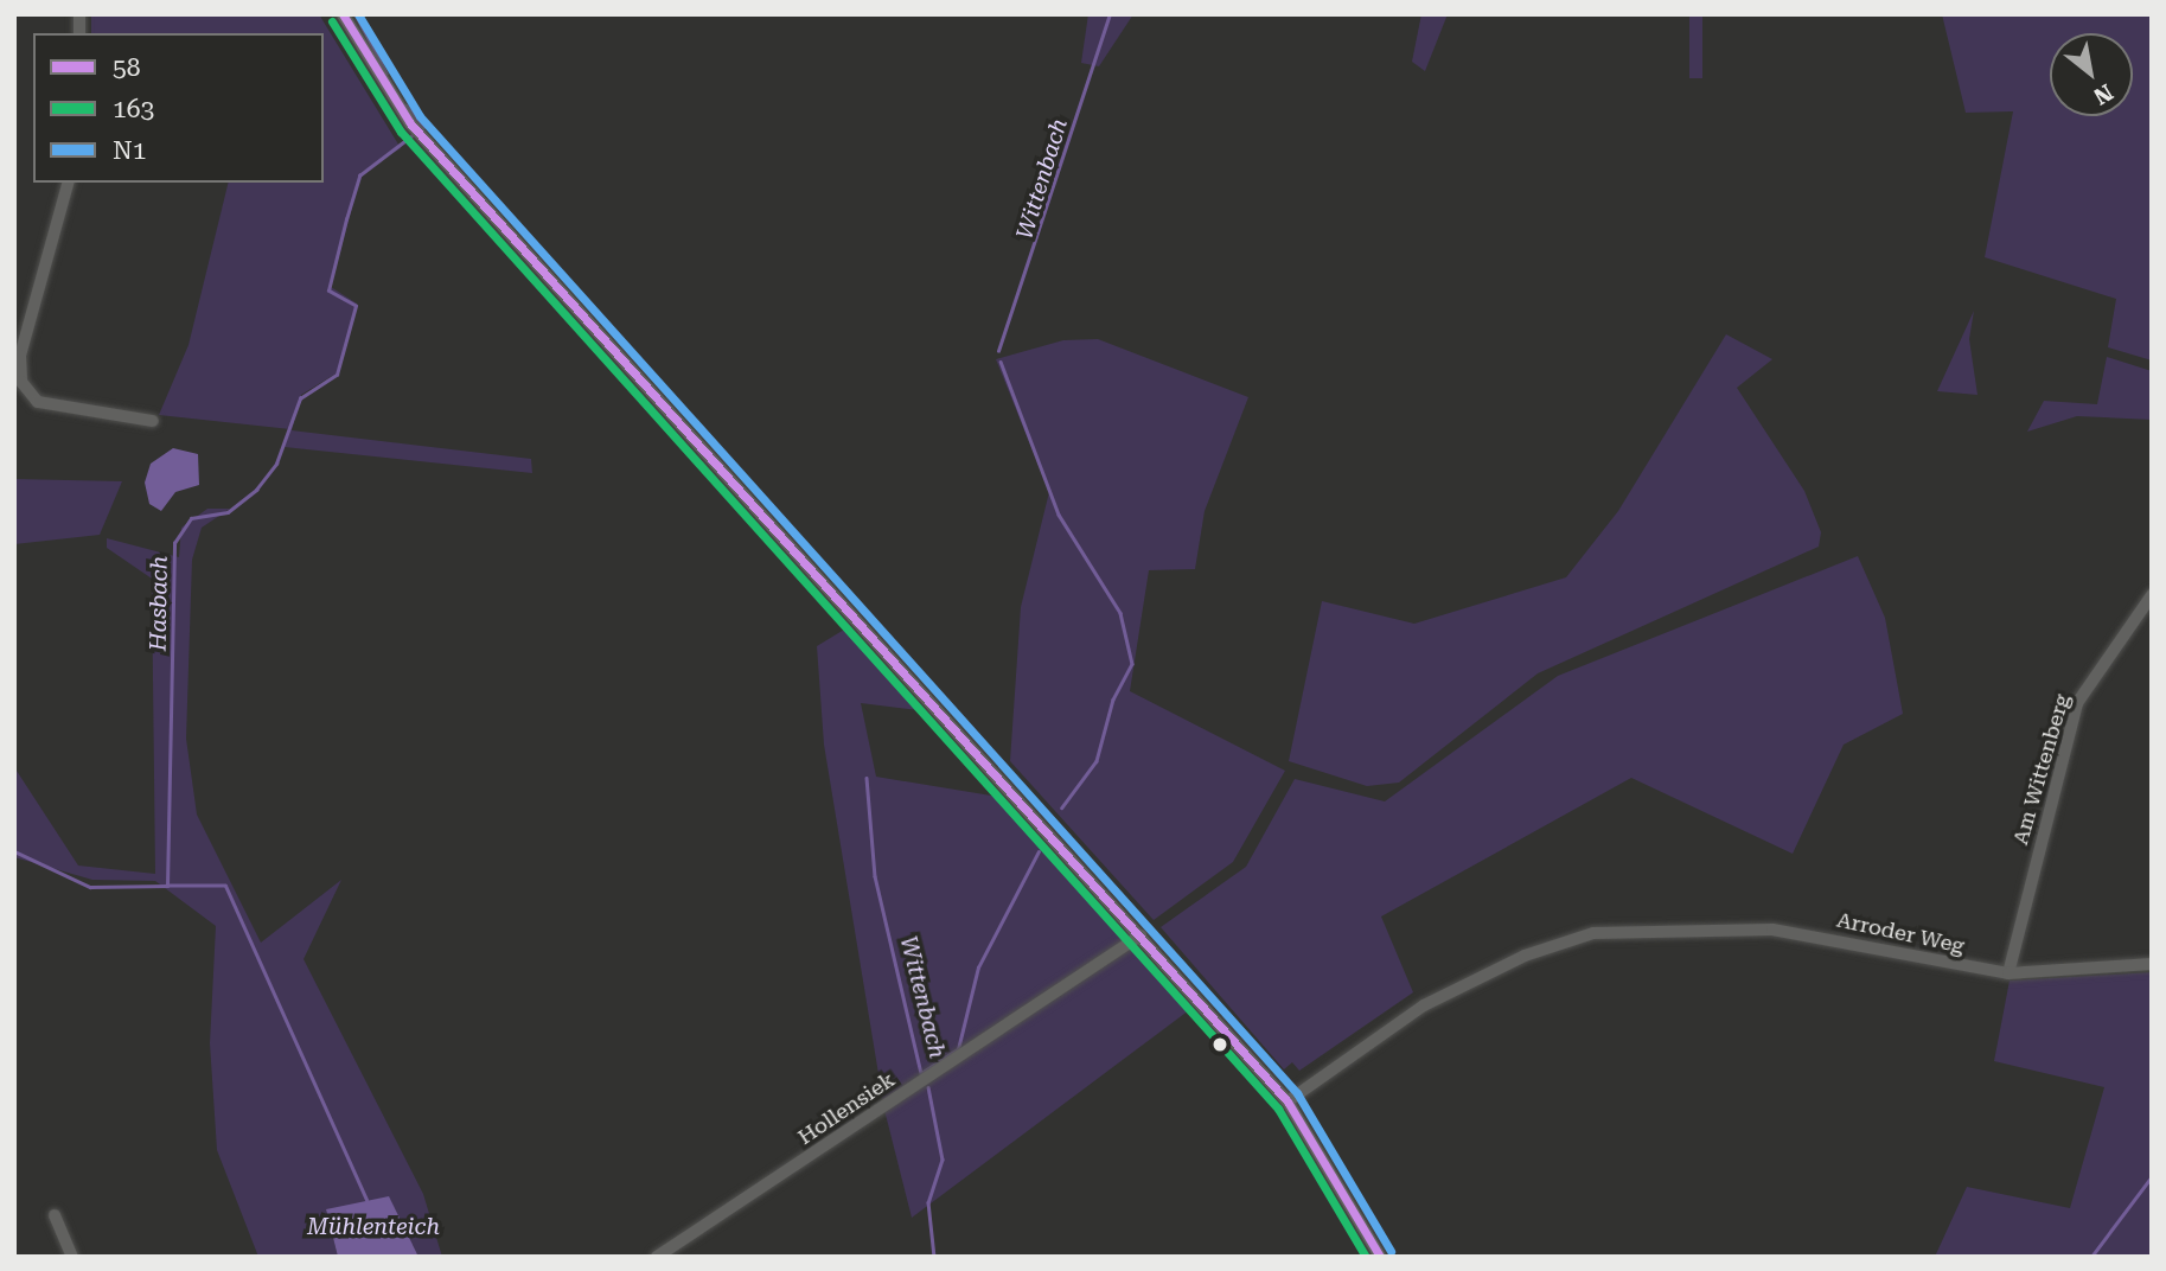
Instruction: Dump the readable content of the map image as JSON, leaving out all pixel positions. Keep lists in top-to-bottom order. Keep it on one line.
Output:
{"streets":{"street":["Am Wittenberg","Arroder Weg","Hollensiek"]},"crossings":[["Am Wittenberg","Arroder Weg"]],"water":["Wittenbach","Hasbach","Mühlenteich"],"lines":["transit line 58","transit line N1","transit line 163"],"legend":["58","163","N1"],"north":"bottom right"}
